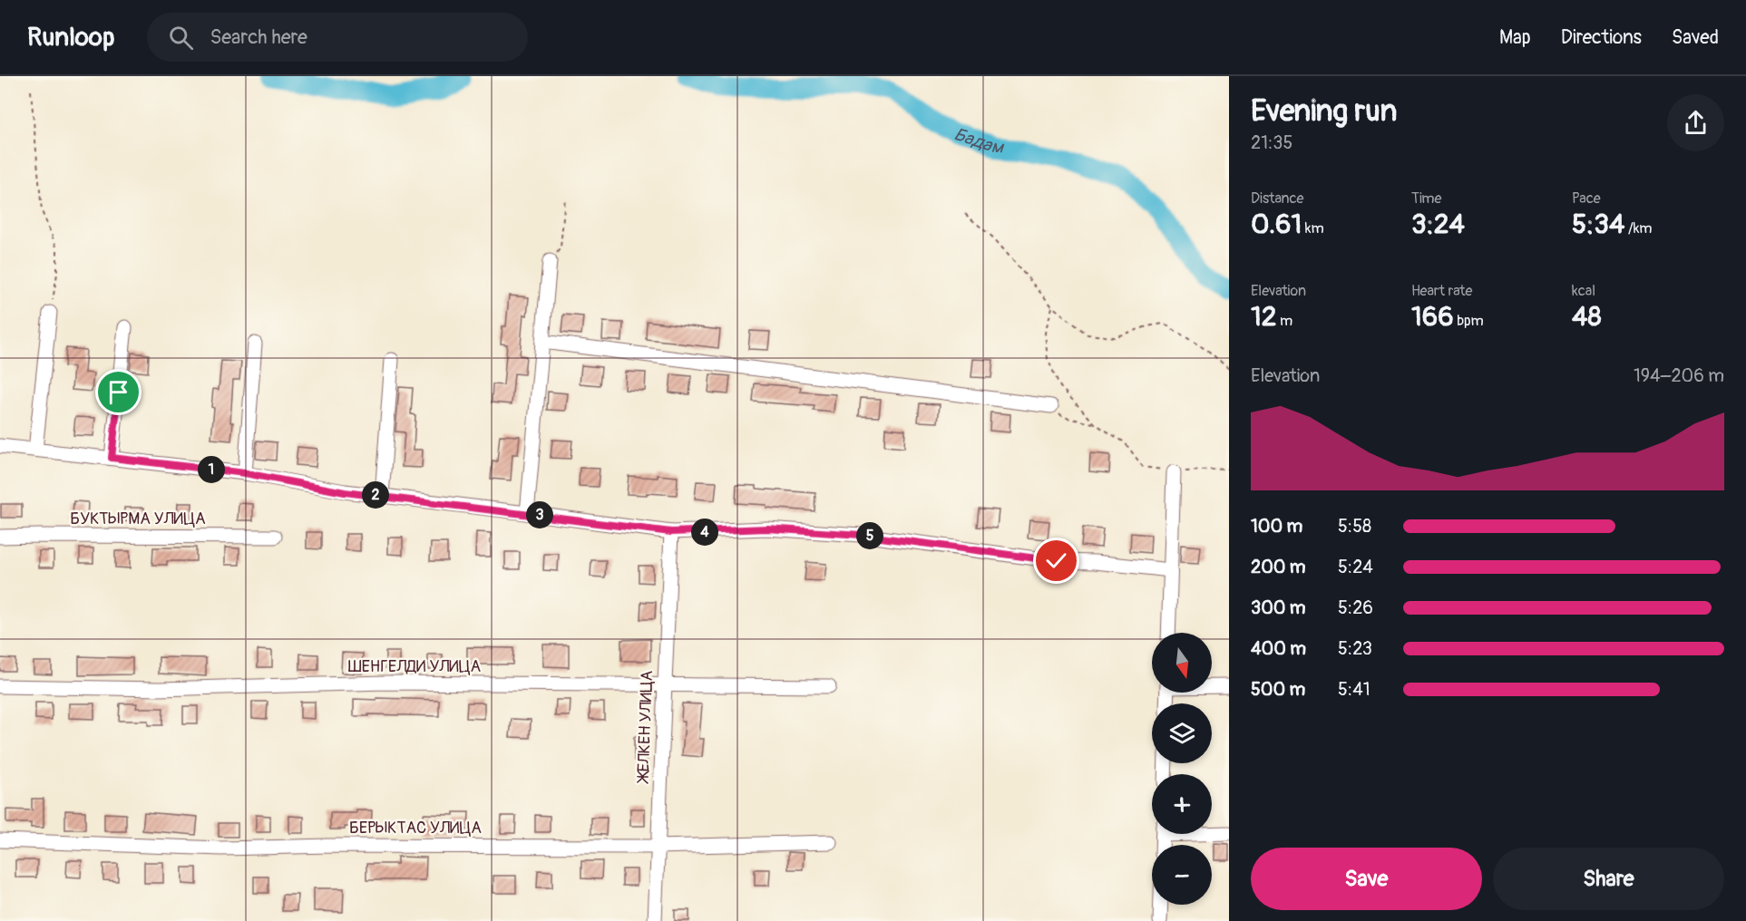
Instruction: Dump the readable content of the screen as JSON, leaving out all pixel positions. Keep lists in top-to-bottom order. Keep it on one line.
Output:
{"streets":{"street":["БУКТЫРМА УЛИЦА","ШЕНГЕЛДИ УЛИЦА","ЖЕЛКЕН УЛИЦА","БЕРЫКТАС УЛИЦА"]},"crossings":[["ШЕНГЕЛДИ УЛИЦА","ЖЕЛКЕН УЛИЦА"],["ЖЕЛКЕН УЛИЦА","БЕРЫКТАС УЛИЦА"]],"water":["Бадам"],"north":"bottom","page":{"header":"Runloop","search":"Search here","nav":["Map","Directions","Saved"],"heading":["Evening run","21:35"],"stats":[["Distance","0.61 km"],["Time","3:24"],["Pace","5:34 /km"],["Elevation","12 m"],["Heart rate","166 bpm"],["kcal","48"]],"chart":["Elevation","194–206 m"],"pins":["1","2","3","4","5"],"list":[{"name":"100 m","note":"5:58"},{"name":"200 m","note":"5:24"},{"name":"300 m","note":"5:26"},{"name":"400 m","note":"5:23"},{"name":"500 m","note":"5:41"}],"map_buttons":["+","−"],"buttons":["Save","Share"]}}
